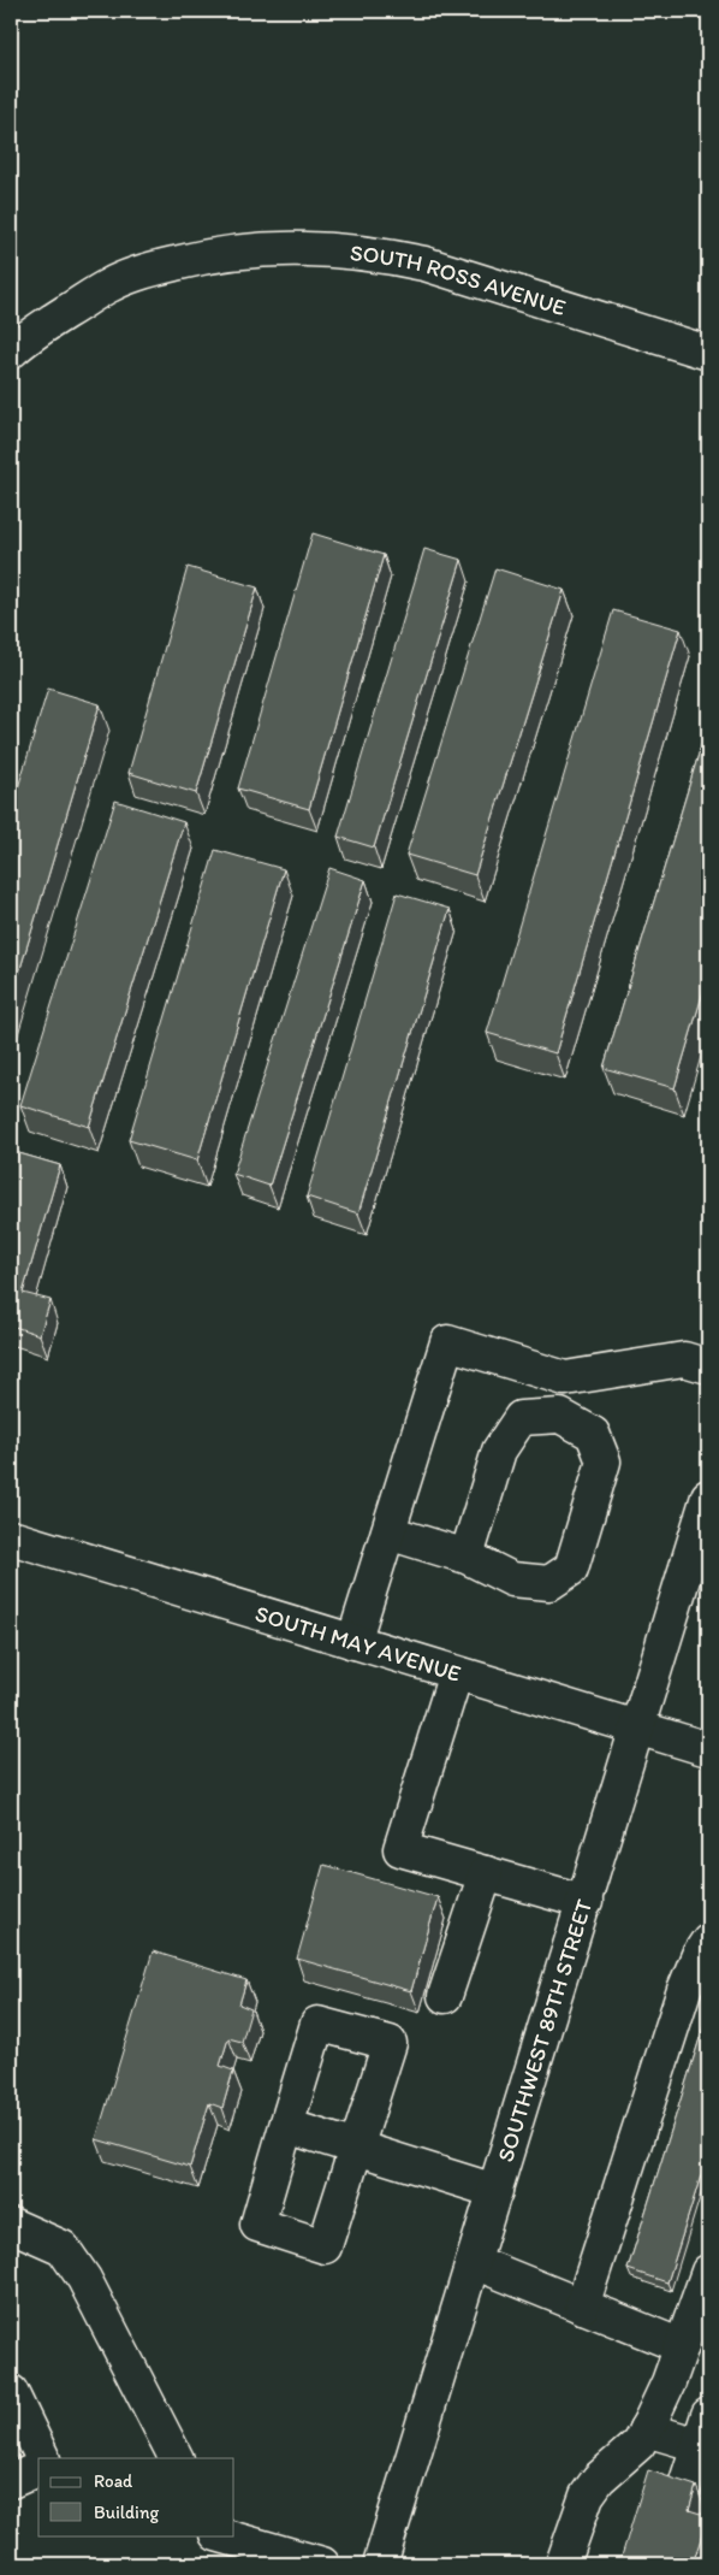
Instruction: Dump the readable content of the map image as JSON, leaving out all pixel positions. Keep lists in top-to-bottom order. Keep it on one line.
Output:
{"streets":{"main road":["SOUTH ROSS AVENUE","SOUTH MAY AVENUE","SOUTHWEST 89TH STREET"]},"crossings":[["SOUTH MAY AVENUE","SOUTHWEST 89TH STREET"]],"legend":["Road","Building"]}
